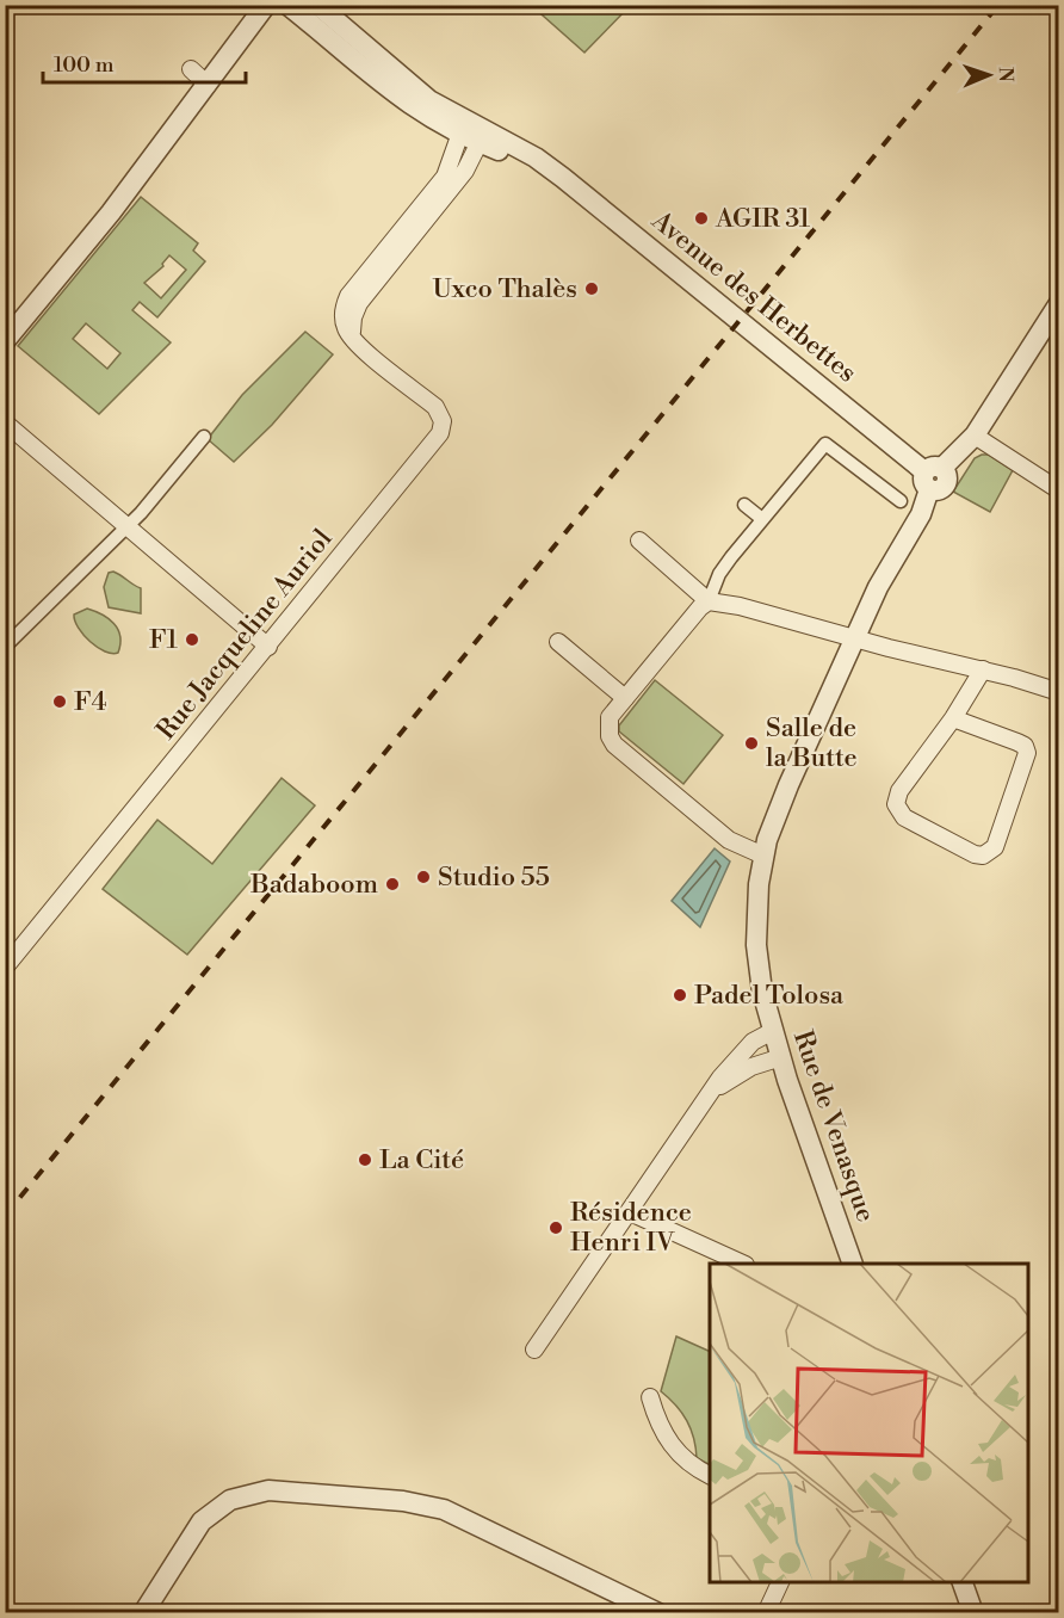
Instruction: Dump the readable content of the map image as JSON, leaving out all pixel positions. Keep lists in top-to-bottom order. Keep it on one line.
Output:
{"streets":{"street":["Avenue des Herbettes","Rue Jacqueline Auriol","Rue de Venasque"]},"crossings":[["Avenue des Herbettes","Rue de Venasque"]],"places":["AGIR 31","Uxco Thalès","F1","F4","Salle de la Butte","Studio 55","Badaboom","Padel Tolosa","La Cité","Résidence Henri IV"],"scale_bar":"100 m","north":"right"}
